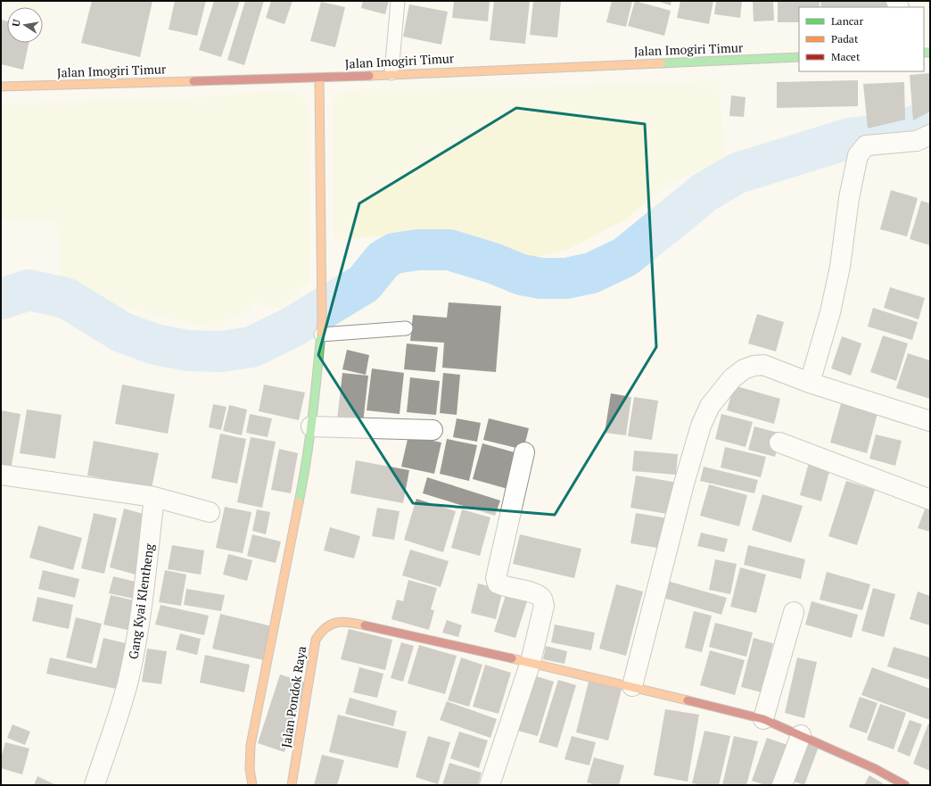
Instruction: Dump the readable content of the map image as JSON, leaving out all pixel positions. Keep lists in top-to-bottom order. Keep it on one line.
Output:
{"streets":{"street":["Jalan Imogiri Timur","Gang Kyai Klentheng","Jalan Pondok Raya"]},"legend":["Lancar","Padat","Macet"],"north":"left"}
